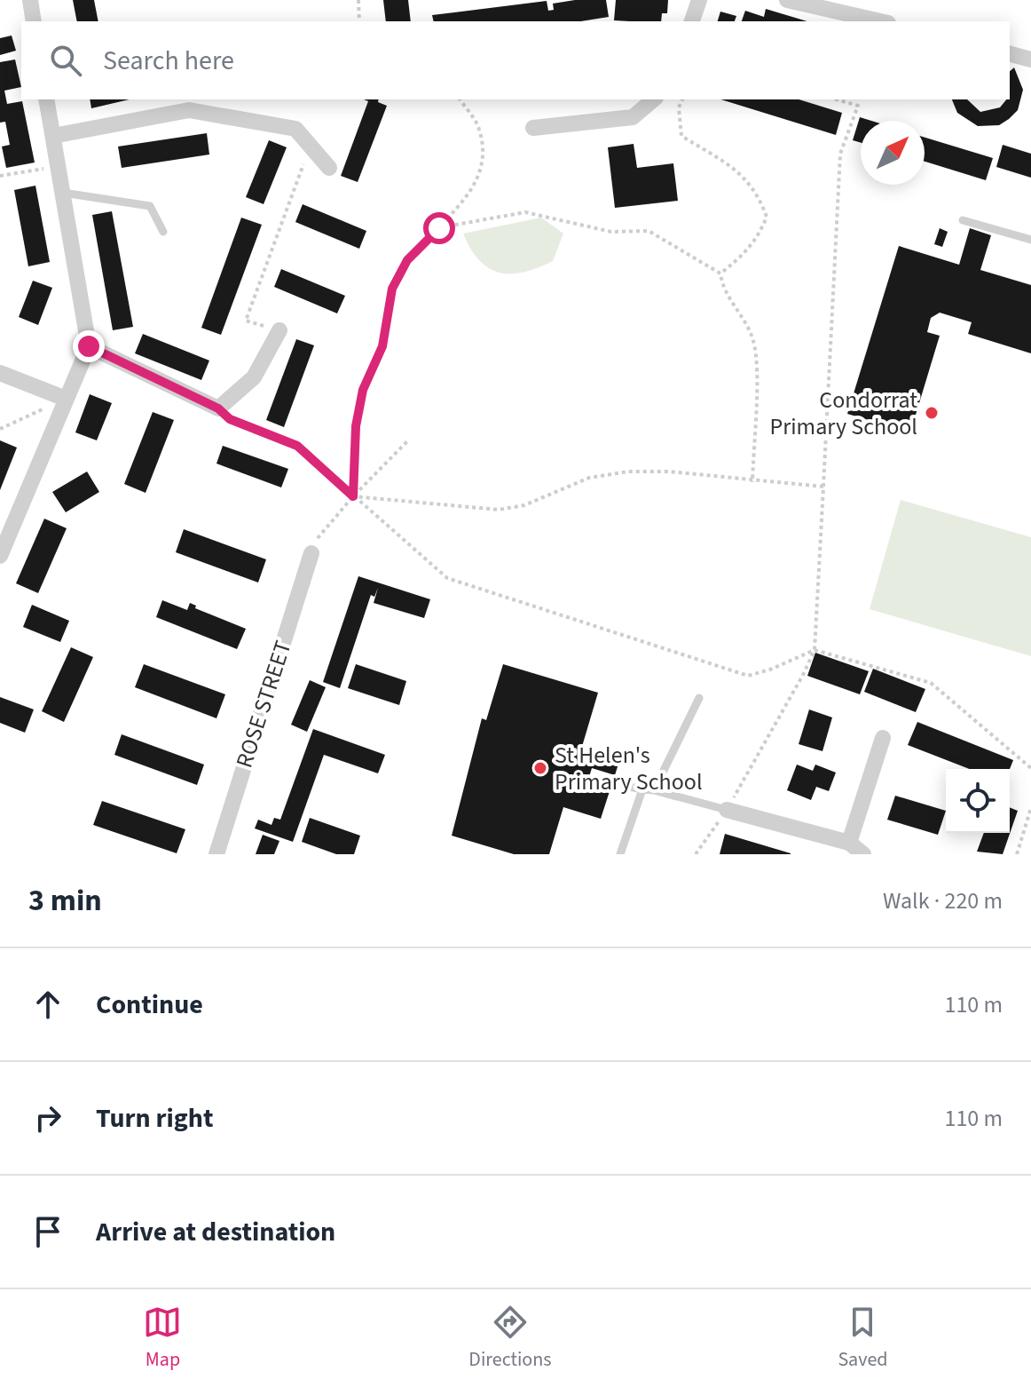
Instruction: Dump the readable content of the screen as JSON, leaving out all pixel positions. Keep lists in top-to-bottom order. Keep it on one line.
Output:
{"streets":{"street":["ROSE STREET"]},"places":["Condorrat Primary School","St Helen's Primary School"],"north":"top right","page":{"search":"Search here","heading":["3 min","Walk · 220 m"],"list":[["Continue","110 m"],["Turn right","110 m"],"Arrive at destination"],"nav":["Map","Directions","Saved"]}}
